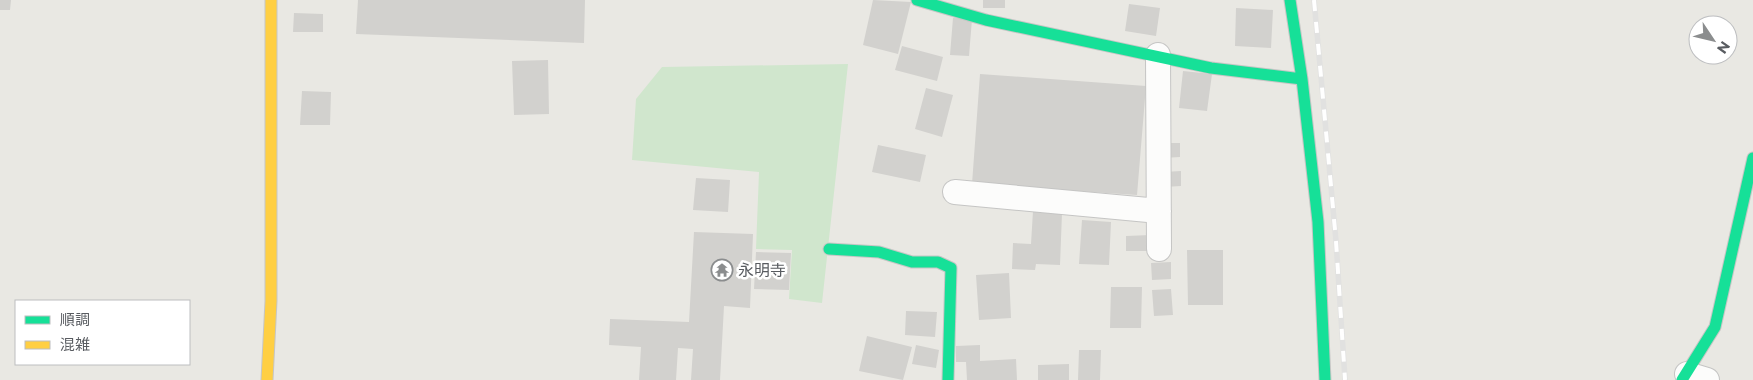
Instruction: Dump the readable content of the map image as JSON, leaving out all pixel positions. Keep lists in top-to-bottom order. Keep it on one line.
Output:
{"places":{"temple":["永明寺"]},"legend":["順調","混雑"],"north":"bottom right"}
